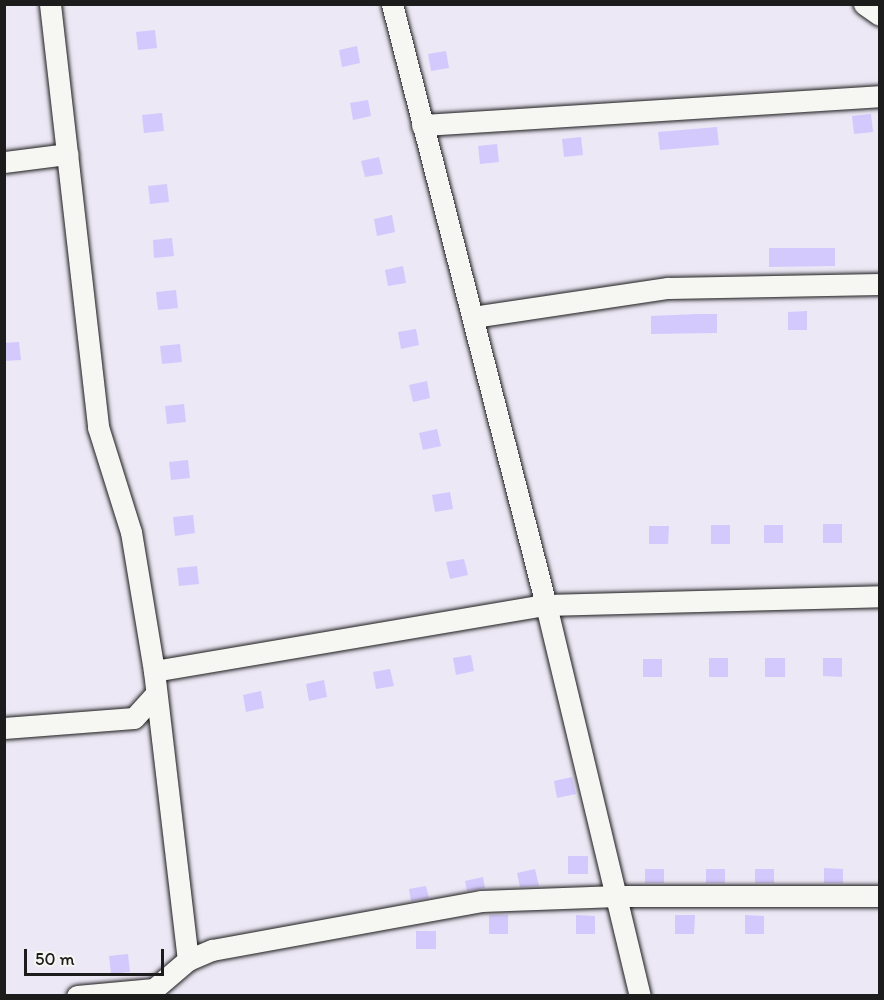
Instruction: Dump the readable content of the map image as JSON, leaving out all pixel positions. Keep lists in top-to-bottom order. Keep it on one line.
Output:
{"scale_bar":"50 m"}
